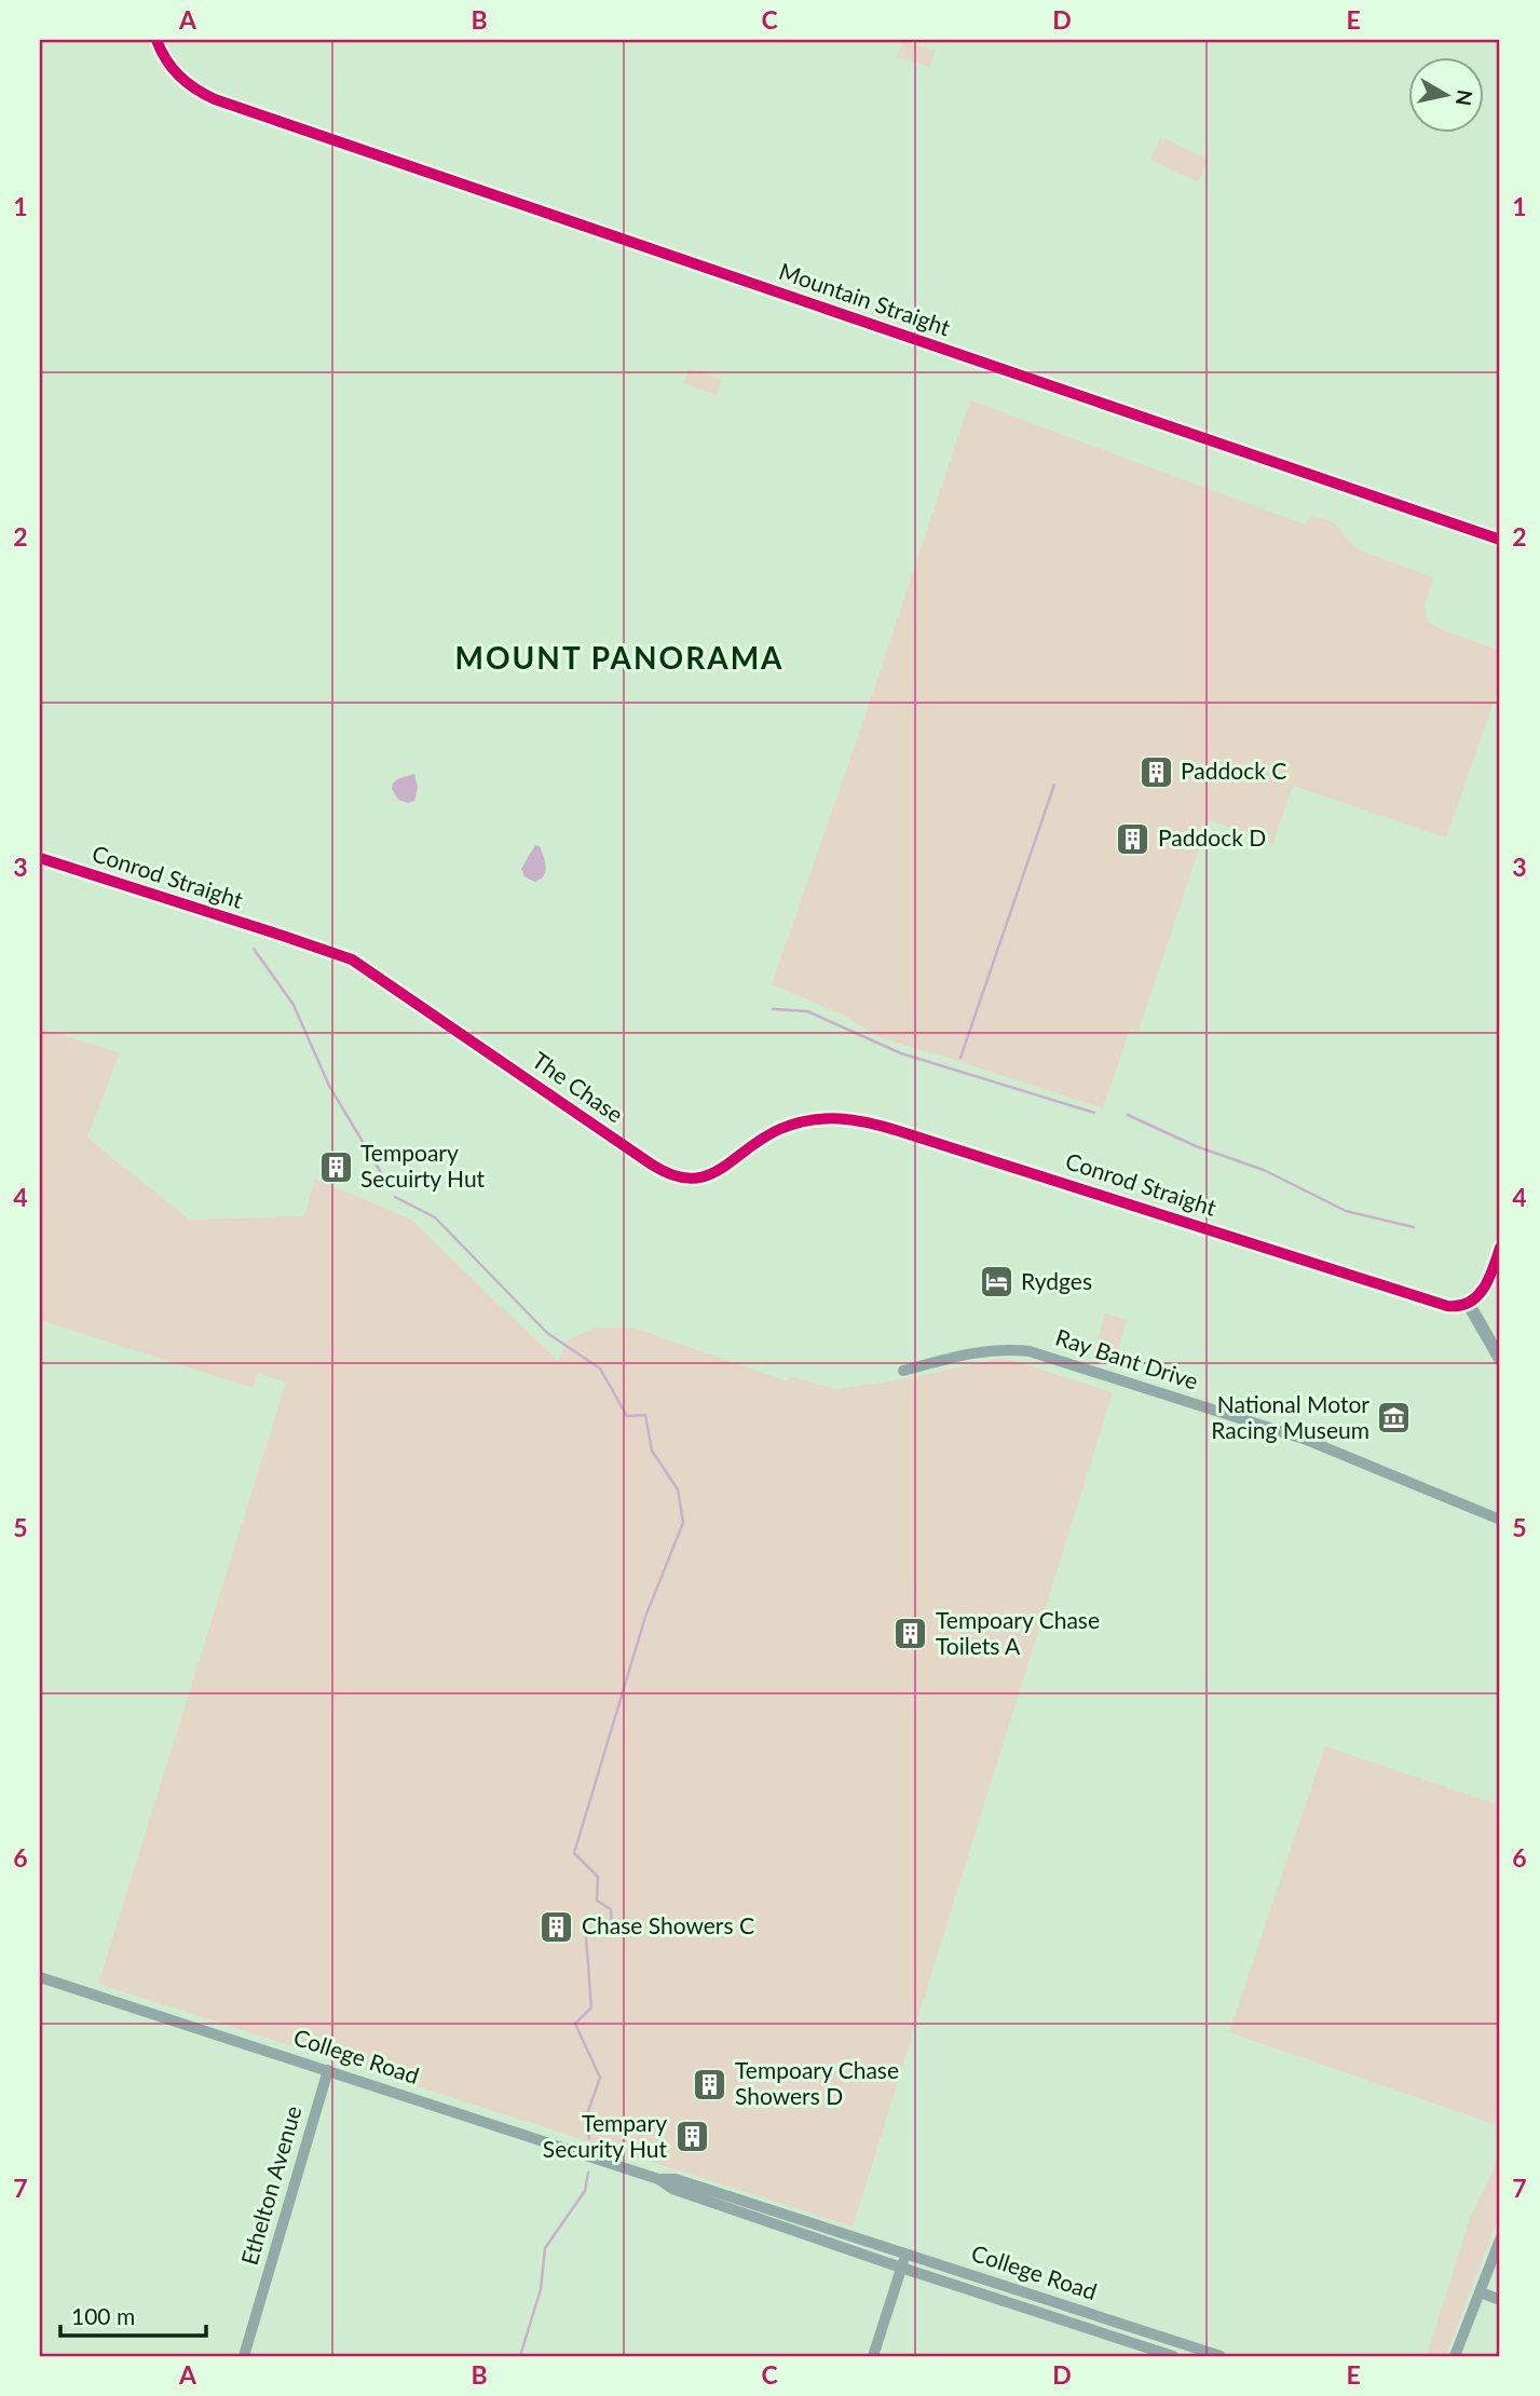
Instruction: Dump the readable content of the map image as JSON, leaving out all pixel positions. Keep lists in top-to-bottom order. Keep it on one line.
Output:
{"streets":{"street":["Mountain Straight","Conrod Straight","The Chase","Ray Bant Drive","College Road","Ethelton Avenue"]},"crossings":[["Conrod Straight","The Chase"],["College Road","Ethelton Avenue"]],"districts":["MOUNT PANORAMA"],"places":{"building":["Paddock C","Paddock D","Tempoary Secuirty Hut","Tempoary Chase Toilets A","Chase Showers C","Tempoary Chase Showers D","Tempary Security Hut"],"hotel":["Rydges"],"museum":["National Motor Racing Museum"]},"scale_bar":"100 m","north":"right","grid":{"columns":["A","B","C","D","E"],"rows":["1","2","3","4","5","6","7"]}}
